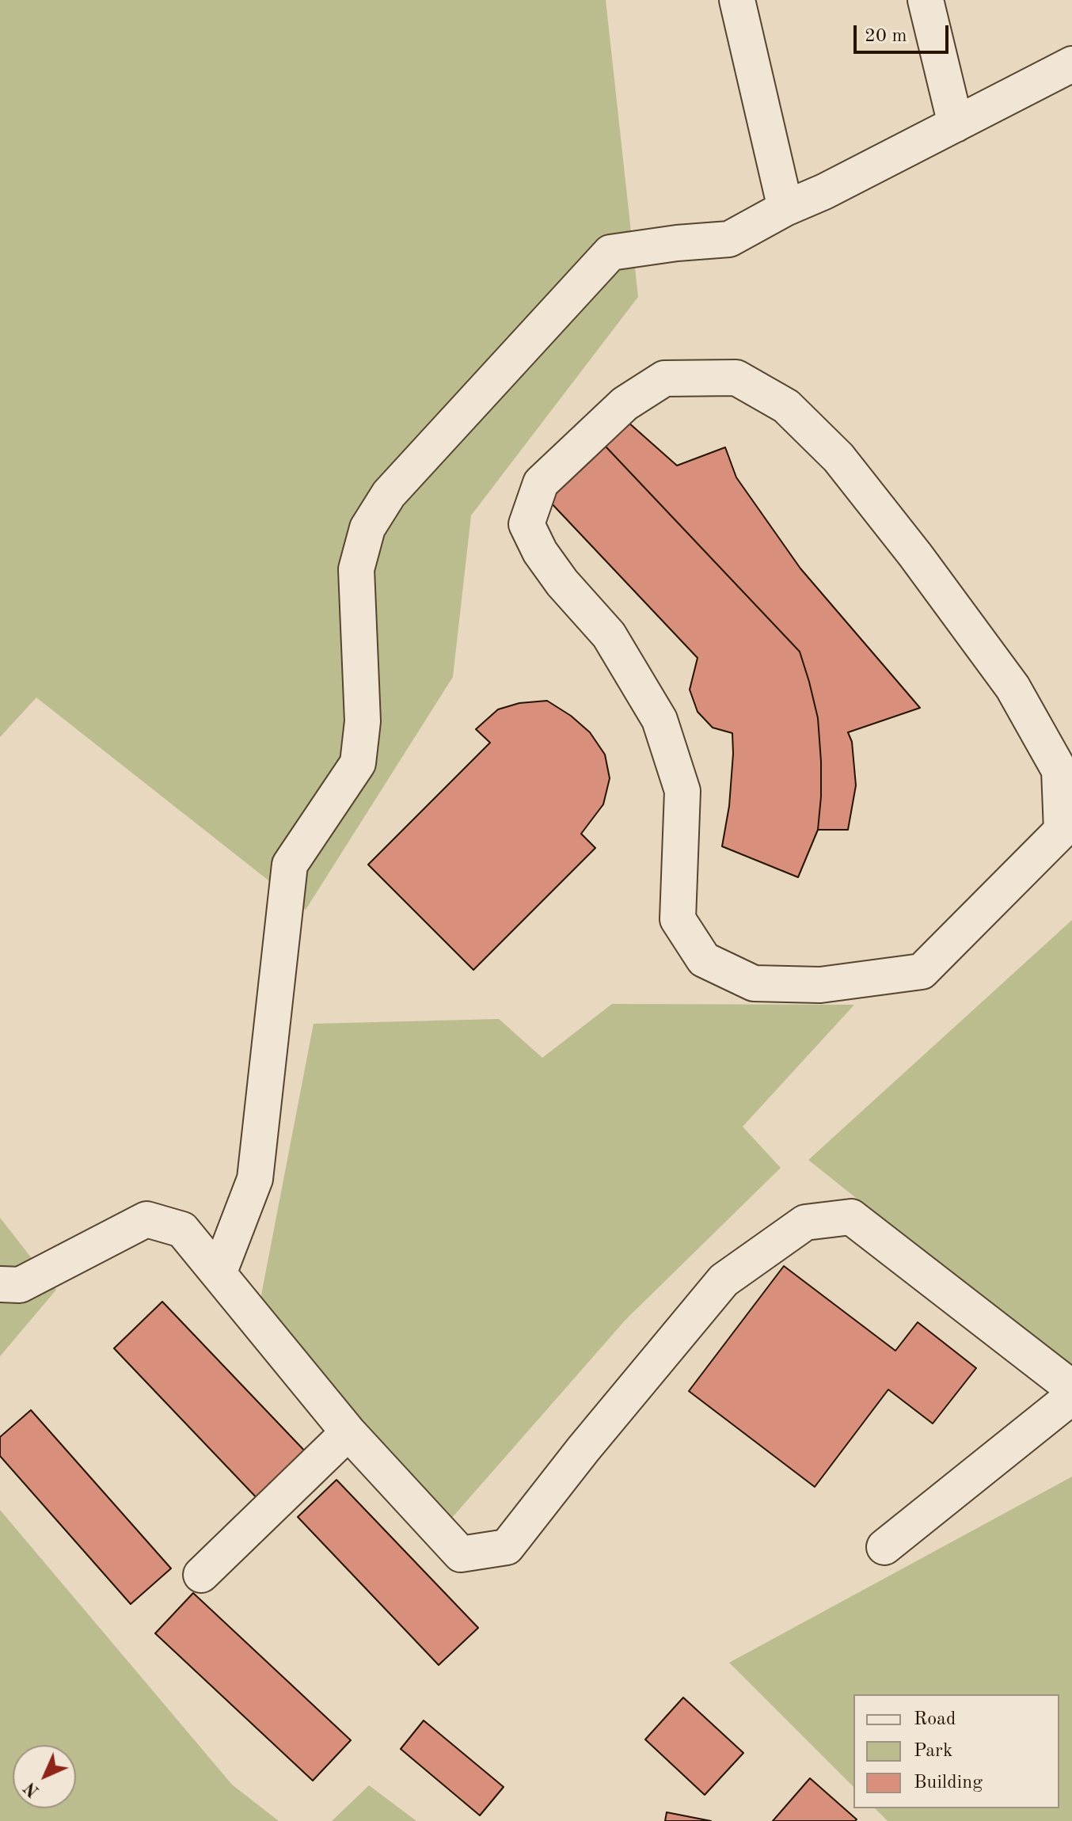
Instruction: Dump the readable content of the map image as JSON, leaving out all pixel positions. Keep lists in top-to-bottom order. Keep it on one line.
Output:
{"legend":["Road","Park","Building"],"scale_bar":"20 m","north":"bottom left"}
